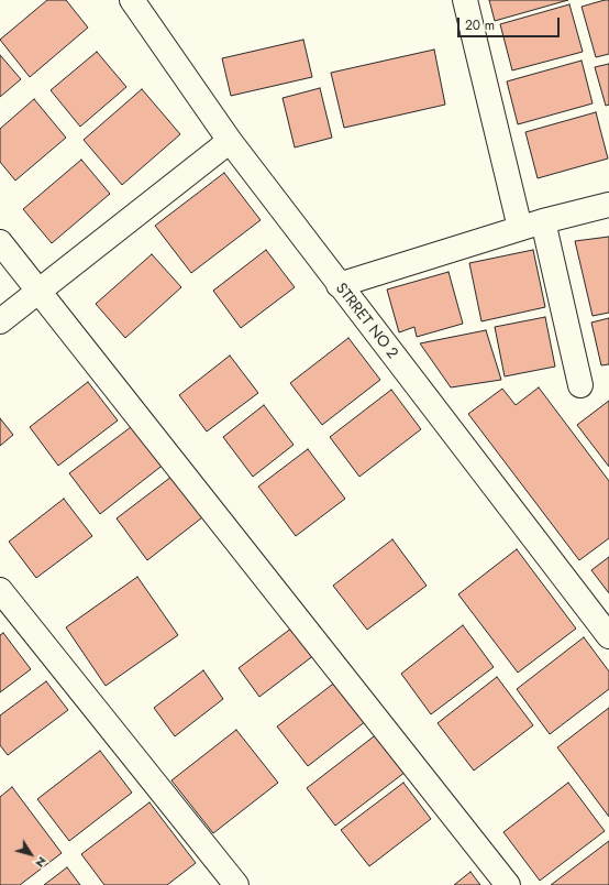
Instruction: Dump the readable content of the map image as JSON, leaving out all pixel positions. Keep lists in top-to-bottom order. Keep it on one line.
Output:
{"streets":{"street":["STRRET NO 2"]},"scale_bar":"20 m","north":"bottom right"}
